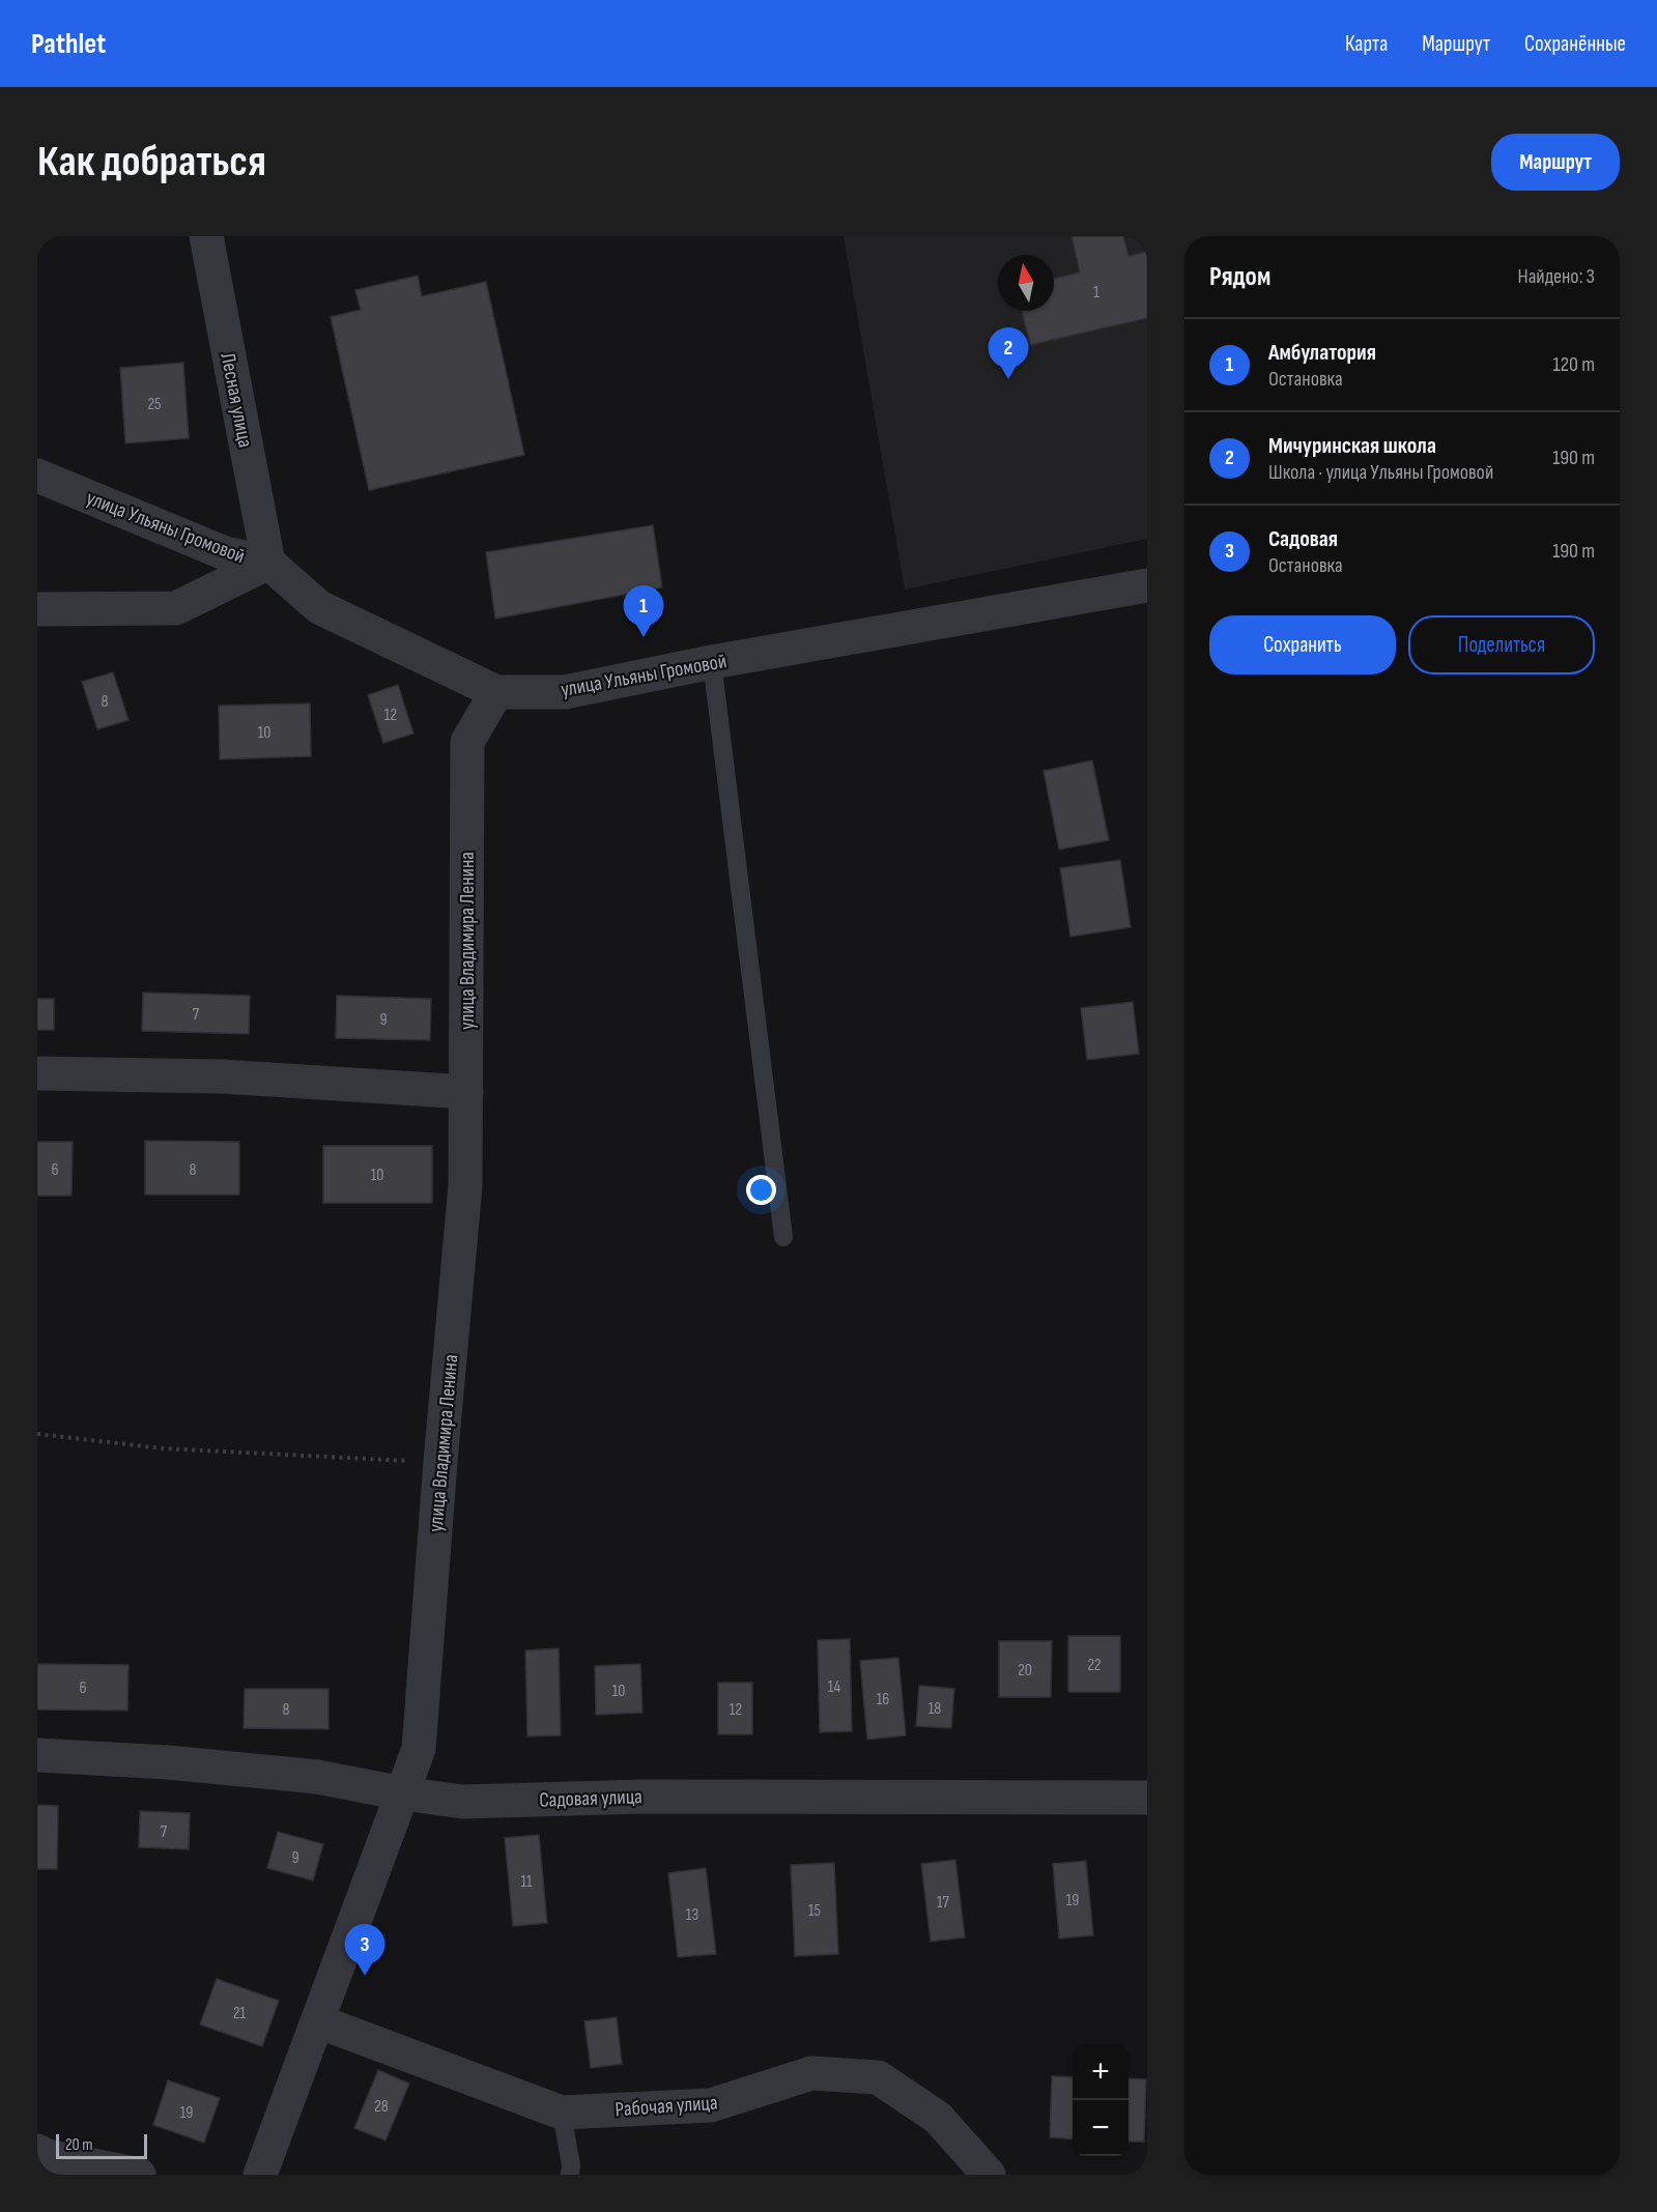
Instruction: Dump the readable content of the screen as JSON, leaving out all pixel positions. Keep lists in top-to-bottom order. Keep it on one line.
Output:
{"streets":{"street":["Лесная улица","улица Ульяны Громовой","улица Владимира Ленина","Садовая улица","Рабочая улица"]},"crossings":[["Лесная улица","улица Ульяны Громовой"],["улица Ульяны Громовой","улица Владимира Ленина"],["улица Владимира Ленина","Садовая улица"],["улица Владимира Ленина","Рабочая улица"]],"house_numbers":["1","25","8","12","10","7","9","6","8","10","22","20","14","6","10","16","18","8","12","7","9","11","19","17","15","13","21","28","19"],"scale_bar":"20 m","north":"top","page":{"header":"Pathlet","nav":["Карта","Маршрут","Сохранённые"],"buttons":["Маршрут",["Сохранить","Поделиться"]],"title":"Как добраться","heading":["Рядом","Найдено: 3"],"list":[{"mark":"1","name":"Амбулатория","note":"Остановка","value":"120 m"},{"mark":"2","name":"Мичуринская школа","note":"Школа · улица Ульяны Громовой","value":"190 m"},{"mark":"3","name":"Садовая","note":"Остановка","value":"190 m"}],"pins":["2","1","3"],"map_buttons":["+","−"],"scale":"20 m"}}
